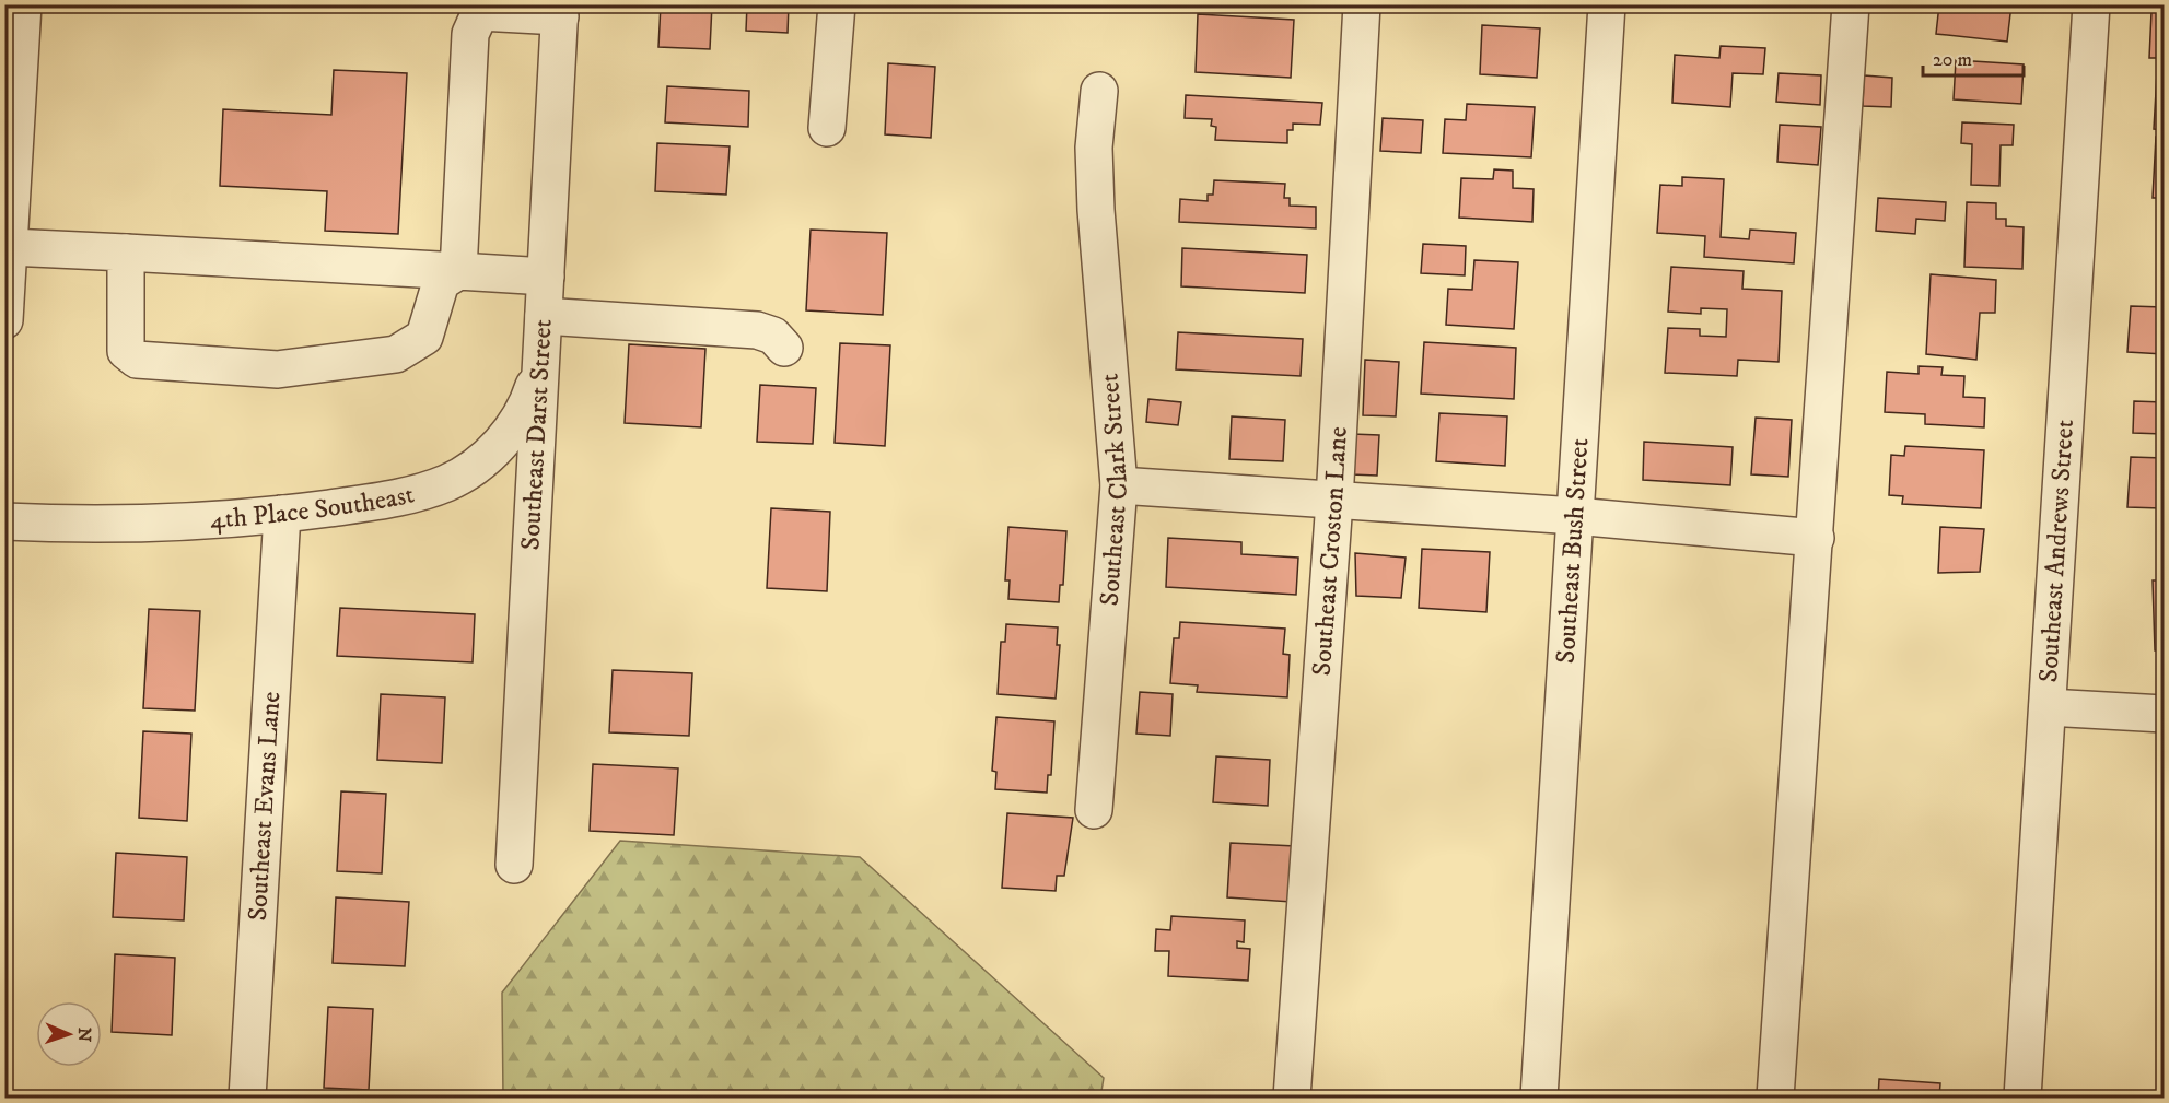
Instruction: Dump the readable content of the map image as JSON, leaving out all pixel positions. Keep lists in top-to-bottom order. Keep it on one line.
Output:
{"streets":{"street":["Southeast Darst Street","Southeast Clark Street","4th Place Southeast","Southeast Croston Lane","Southeast Bush Street","Southeast Andrews Street","Southeast Evans Lane"]},"crossings":[["Southeast Darst Street","4th Place Southeast"],["4th Place Southeast","Southeast Evans Lane"]],"scale_bar":"20 m","north":"right"}
